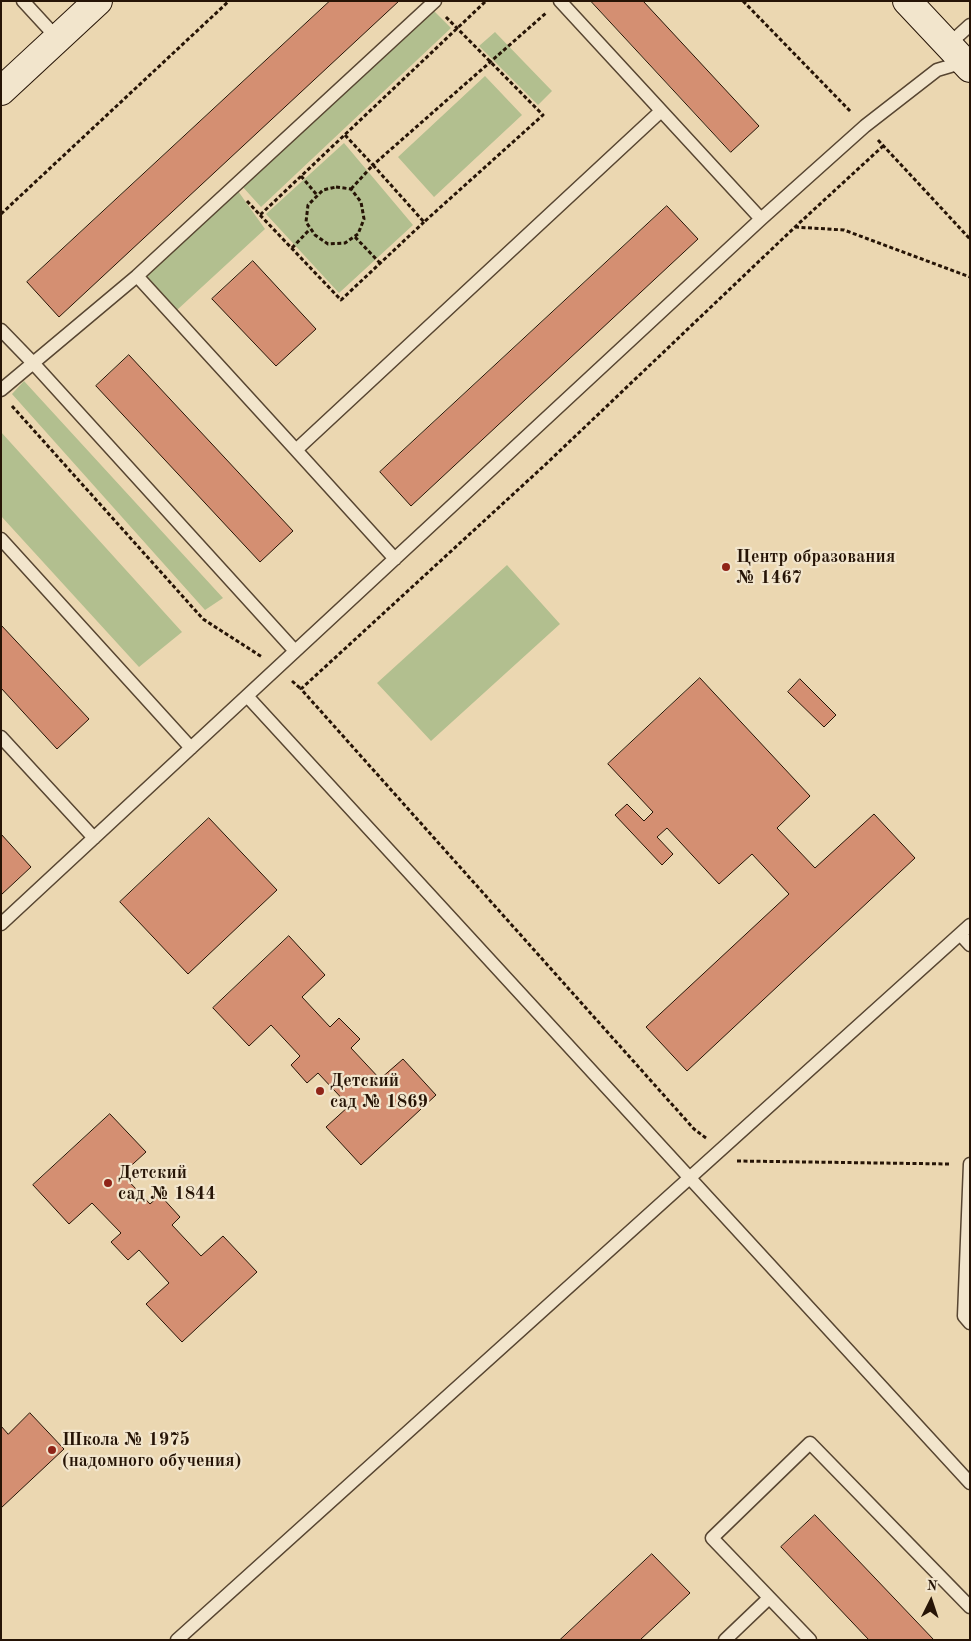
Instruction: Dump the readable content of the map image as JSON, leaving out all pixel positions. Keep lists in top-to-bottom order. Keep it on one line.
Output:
{"places":["Центр образования № 1467","Детский сад № 1869","Детский сад № 1844","Школа № 1975 (надомного обучения)"],"north":"top"}
